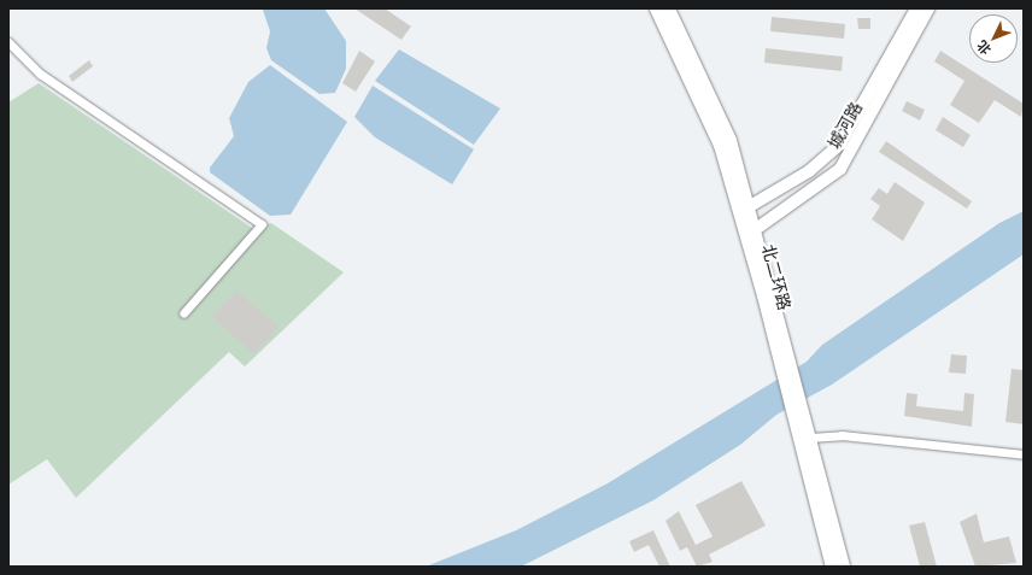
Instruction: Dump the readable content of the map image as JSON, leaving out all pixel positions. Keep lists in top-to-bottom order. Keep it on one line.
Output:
{"streets":{"main road":["城河路","北二环路"]},"crossings":[["城河路","北二环路"]],"north":"bottom left"}
